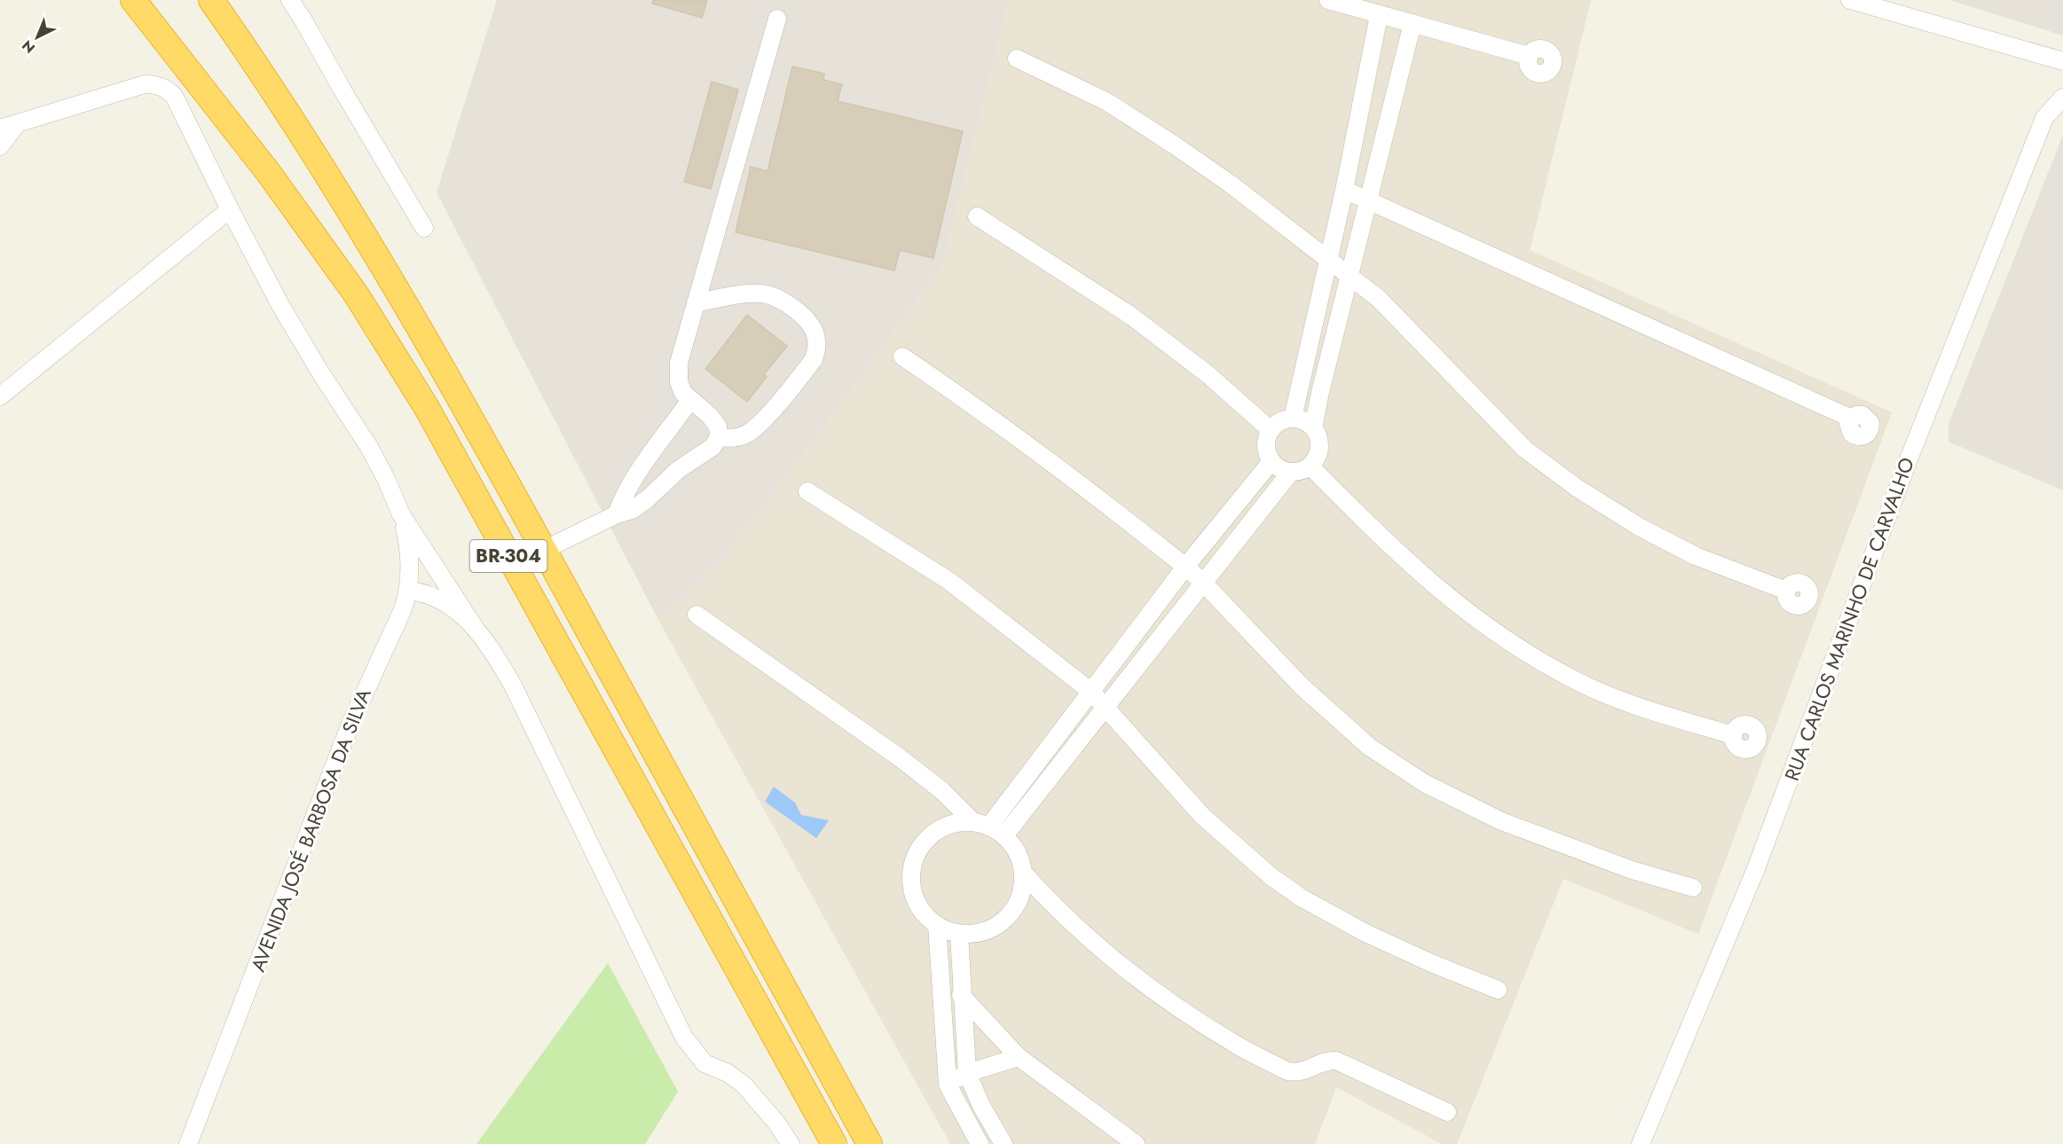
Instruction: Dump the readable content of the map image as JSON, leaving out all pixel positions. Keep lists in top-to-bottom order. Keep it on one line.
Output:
{"streets":{"highway":["BR-304"],"street":["RUA CARLOS MARINHO DE CARVALHO","AVENIDA JOSÉ BARBOSA DA SILVA"]},"north":"bottom left"}
